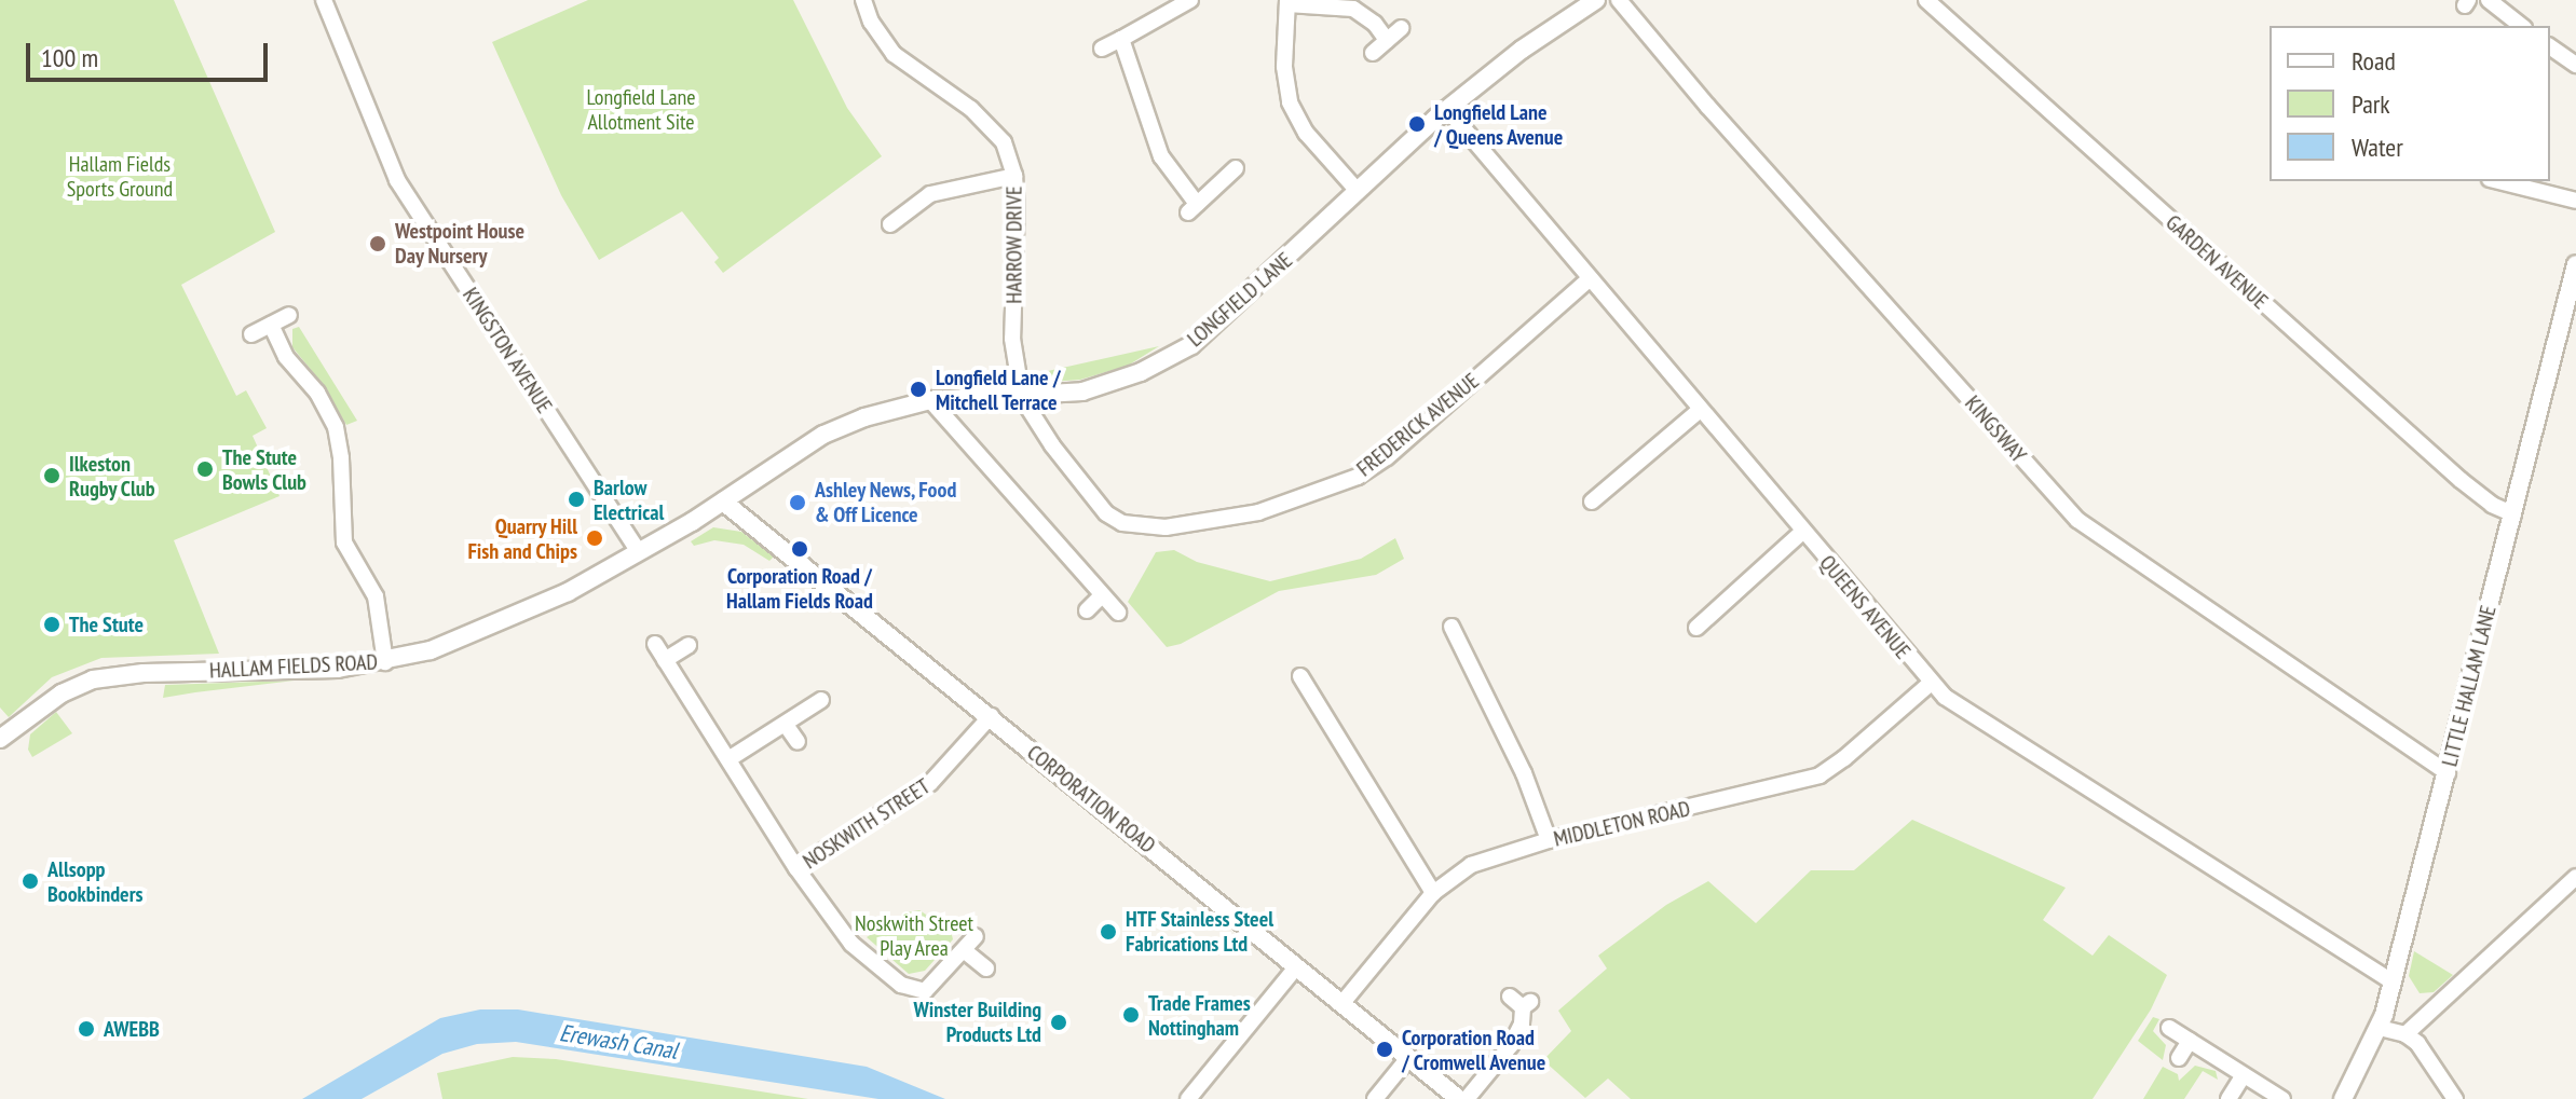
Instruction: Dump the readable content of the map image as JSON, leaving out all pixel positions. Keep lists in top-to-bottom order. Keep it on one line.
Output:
{"streets":{"street":["HARROW DRIVE","GARDEN AVENUE","LONGFIELD LANE","KINGSTON AVENUE","FREDERICK AVENUE","KINGSWAY","QUEENS AVENUE","HALLAM FIELDS ROAD","LITTLE HALLAM LANE","CORPORATION ROAD","NOSKWITH STREET","MIDDLETON ROAD"]},"crossings":[["HARROW DRIVE","LONGFIELD LANE"],["HARROW DRIVE","FREDERICK AVENUE"],["GARDEN AVENUE","LITTLE HALLAM LANE"],["LONGFIELD LANE","FREDERICK AVENUE"],["LONGFIELD LANE","QUEENS AVENUE"],["LONGFIELD LANE","HALLAM FIELDS ROAD"],["LONGFIELD LANE","CORPORATION ROAD"],["KINGSTON AVENUE","HALLAM FIELDS ROAD"],["FREDERICK AVENUE","QUEENS AVENUE"],["KINGSWAY","LITTLE HALLAM LANE"],["QUEENS AVENUE","LITTLE HALLAM LANE"],["QUEENS AVENUE","MIDDLETON ROAD"],["HALLAM FIELDS ROAD","CORPORATION ROAD"],["CORPORATION ROAD","NOSKWITH STREET"],["CORPORATION ROAD","MIDDLETON ROAD"]],"water":["Erewash Canal"],"parks":["Longfield Lane Allotment Site","Hallam Fields Sports Ground","Noskwith Street Play Area"],"places":["Longfield Lane / Queens Avenue","Westpoint House Day Nursery","Longfield Lane / Mitchell Terrace","The Stute Bowls Club","Ilkeston Rugby Club","Barlow Electrical","Ashley News, Food & Off Licence","Quarry Hill Fish and Chips","Corporation Road / Hallam Fields Road","The Stute","Allsopp Bookbinders","HTF Stainless Steel Fabrications Ltd","Trade Frames Nottingham","Winster Building Products Ltd","AWEBB","Corporation Road / Cromwell Avenue"],"legend":["Road","Park","Water"],"scale_bar":"100 m"}
